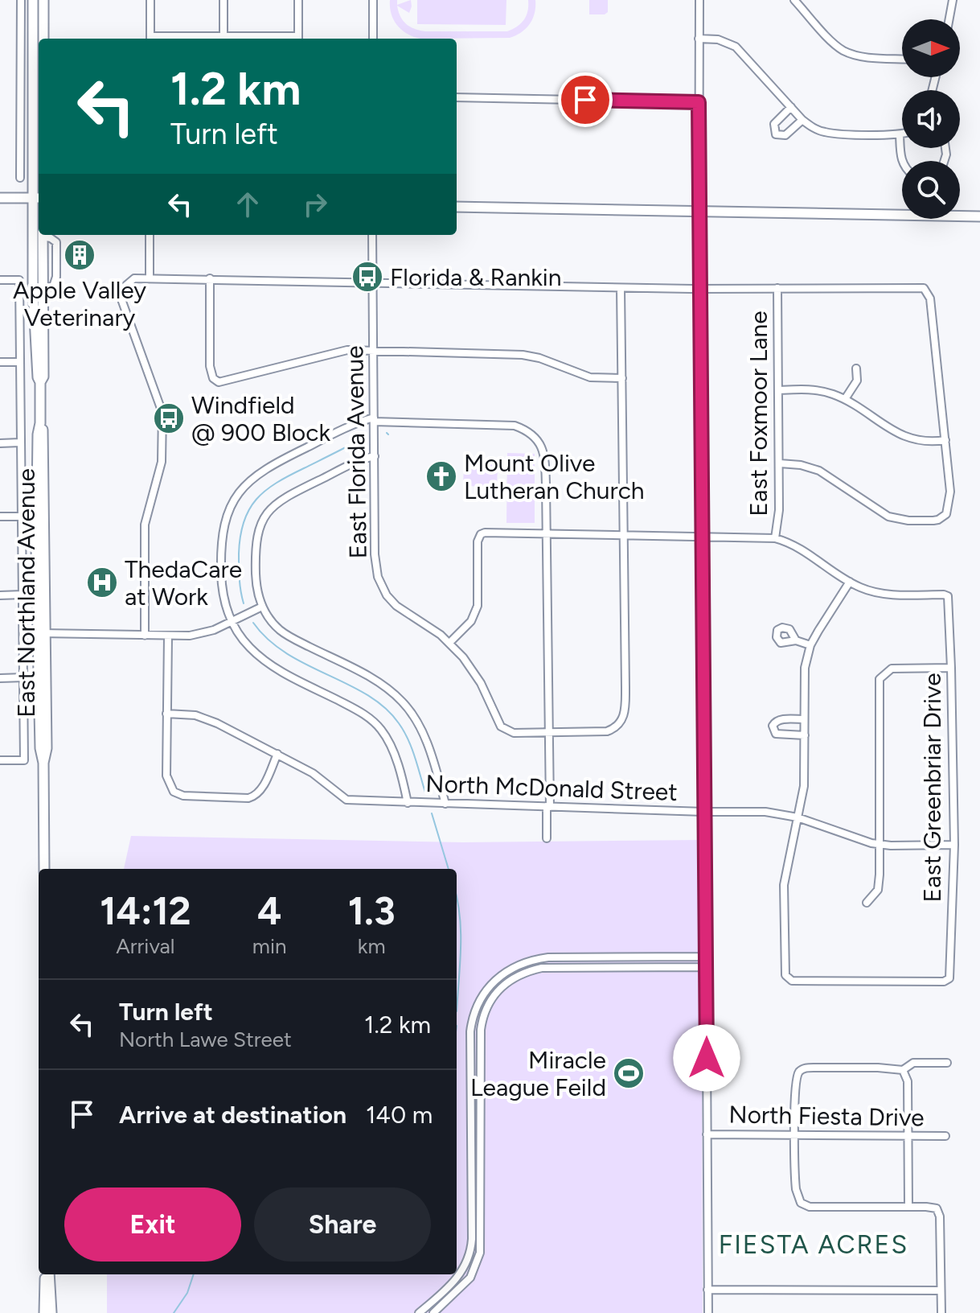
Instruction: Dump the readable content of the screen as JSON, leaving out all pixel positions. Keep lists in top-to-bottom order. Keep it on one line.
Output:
{"streets":{"main road":["East Northland Avenue"],"street":["East Foxmoor Lane","East Florida Avenue","North McDonald Street","East Greenbriar Drive","North Fiesta Drive"]},"crossings":[["North McDonald Street","East Greenbriar Drive"]],"districts":["FIESTA ACRES"],"places":{"building":["Apple Valley Veterinary"],"bus stop":["Florida & Rankin","Windfield @ 900 Block"],"church":["Mount Olive Lutheran Church"],"hospital":["ThedaCare at Work"],"sports":["Miracle League Feild"]},"north":"right","page":{"turn":["1.2 km","Turn left"],"eta":["14:12","Arrival","4","min","1.3","km"],"list":[{"name":"Turn left","note":"North Lawe Street","value":"1.2 km"},{"name":"Arrive at destination","value":"140 m"}],"buttons":["Exit","Share"]}}
